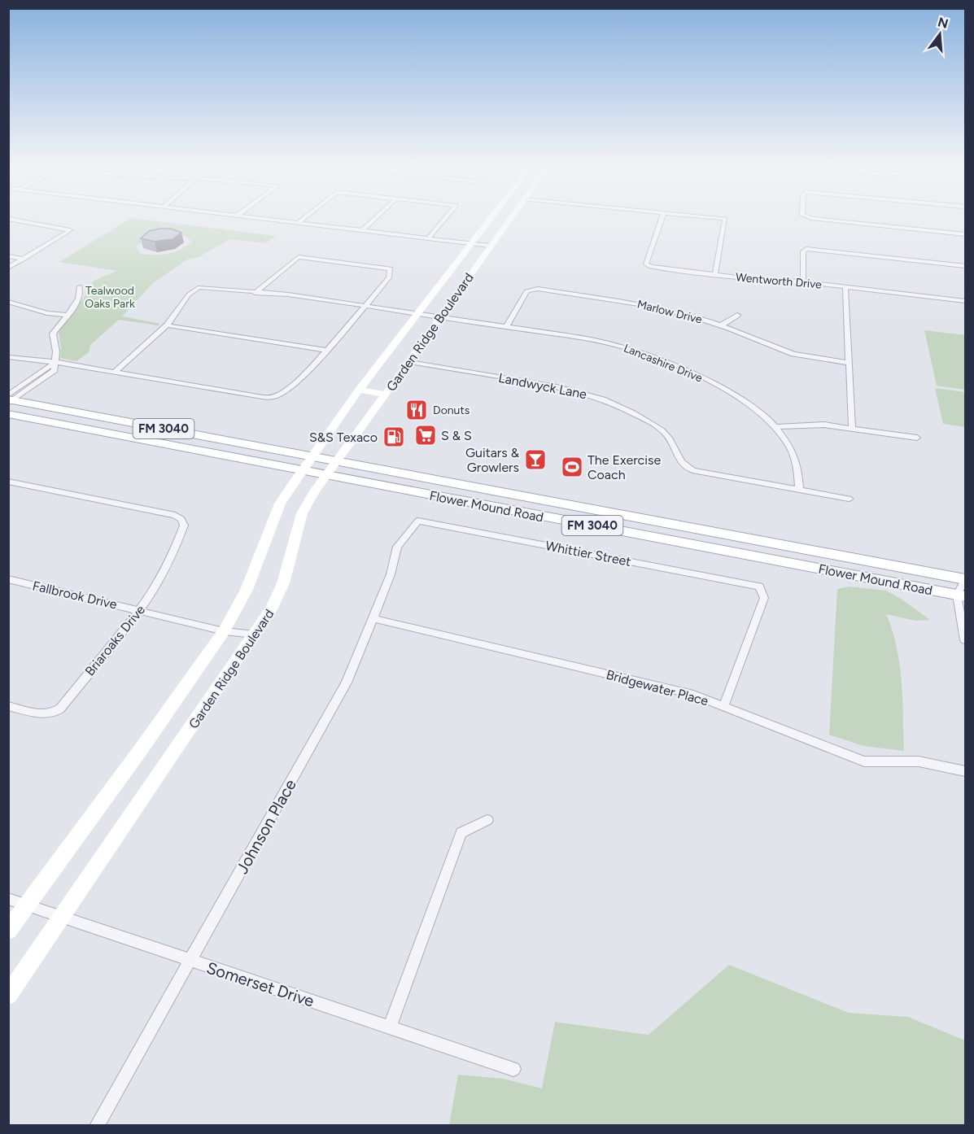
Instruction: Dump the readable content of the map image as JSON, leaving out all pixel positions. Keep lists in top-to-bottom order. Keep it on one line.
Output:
{"streets":{"main road":["Garden Ridge Boulevard","FM 3040","Flower Mound Road"],"street":["Wentworth Drive","Marlow Drive","Lancashire Drive","Landwyck Lane","Whittier Street","Fallbrook Drive","Briaroaks Drive","Bridgewater Place","Johnson Place","Somerset Drive"]},"crossings":[["Marlow Drive","Lancashire Drive"],["Garden Ridge Boulevard","Lancashire Drive"],["Garden Ridge Boulevard","Landwyck Lane"],["Garden Ridge Boulevard","Flower Mound Road"],["Garden Ridge Boulevard","Fallbrook Drive"],["Garden Ridge Boulevard","Somerset Drive"],["Lancashire Drive","Landwyck Lane"],["Whittier Street","Bridgewater Place"],["Whittier Street","Johnson Place"],["Fallbrook Drive","Briaroaks Drive"],["Bridgewater Place","Johnson Place"],["Johnson Place","Somerset Drive"]],"parks":["Tealwood Oaks Park"],"places":{"restaurant":["Donuts"],"supermarket":["S & S"],"fuel station":["S&S Texaco"],"bar":["Guitars & Growlers"],"sports":["The Exercise Coach"]},"north":"top"}
